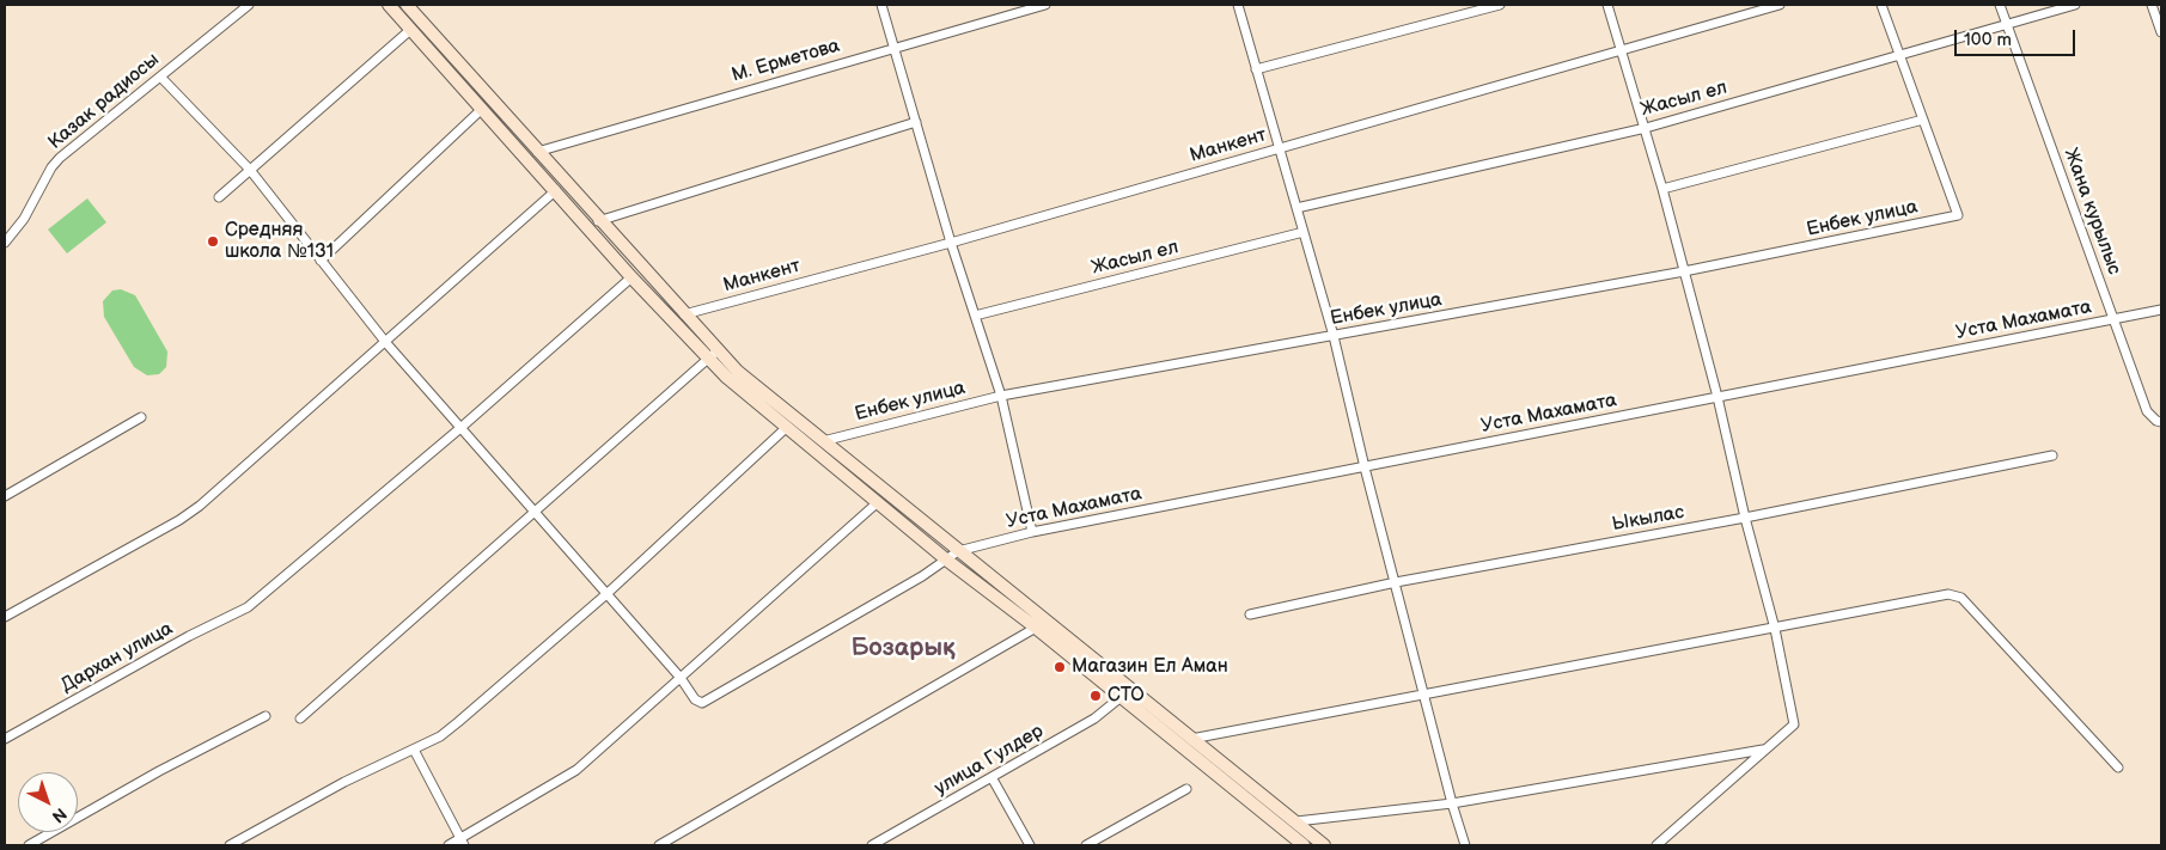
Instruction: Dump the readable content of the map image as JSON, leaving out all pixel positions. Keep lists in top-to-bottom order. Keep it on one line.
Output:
{"streets":{"street":["М. Ерметова","Жасыл ел","Казак радиосы","Манкент","Жана курылыс","Енбек улица","Уста Махамата","Ыкылас","Дархан улица","улица Гулдер"]},"crossings":[["Жасыл ел","Жана курылыс"],["Жана курылыс","Уста Махамата"]],"districts":["Бозарық"],"places":["Средняя школа №131","Магазин Ел Аман","СТО"],"scale_bar":"100 m","north":"bottom right"}
